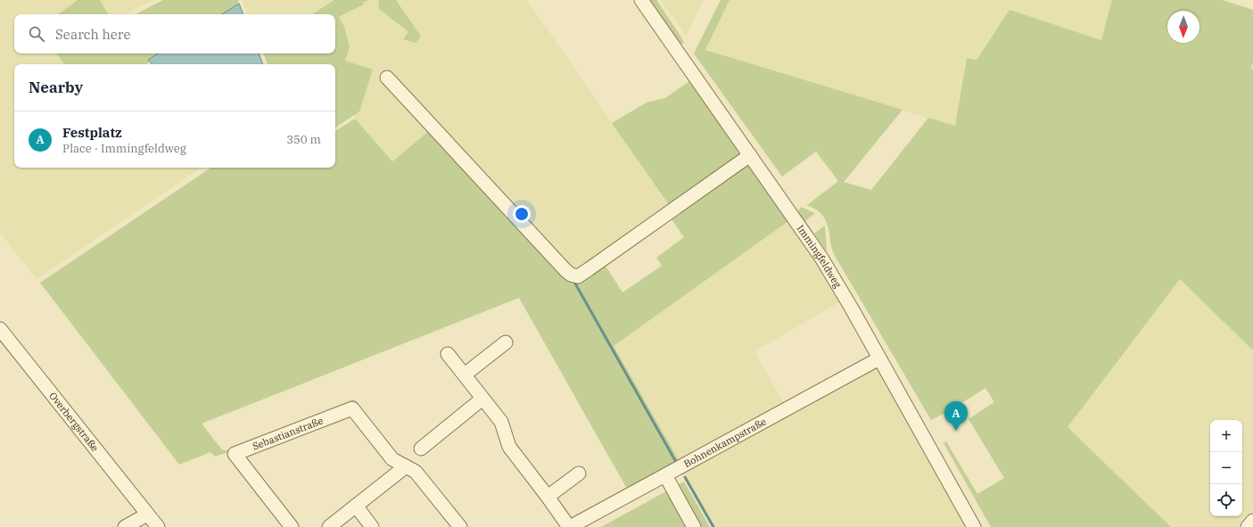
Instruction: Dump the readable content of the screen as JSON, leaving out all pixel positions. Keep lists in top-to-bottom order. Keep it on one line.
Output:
{"streets":{"street":["Immingfeldweg","Overbergstraße","Sebastianstraße","Bohnenkampstraße"]},"crossings":[["Immingfeldweg","Bohnenkampstraße"]],"north":"bottom","page":{"search":"Search here","heading":"Nearby","list":[{"mark":"A","name":"Festplatz","note":"Place · Immingfeldweg","value":"350 m"}],"pins":"A","map_buttons":["+","−"]}}
